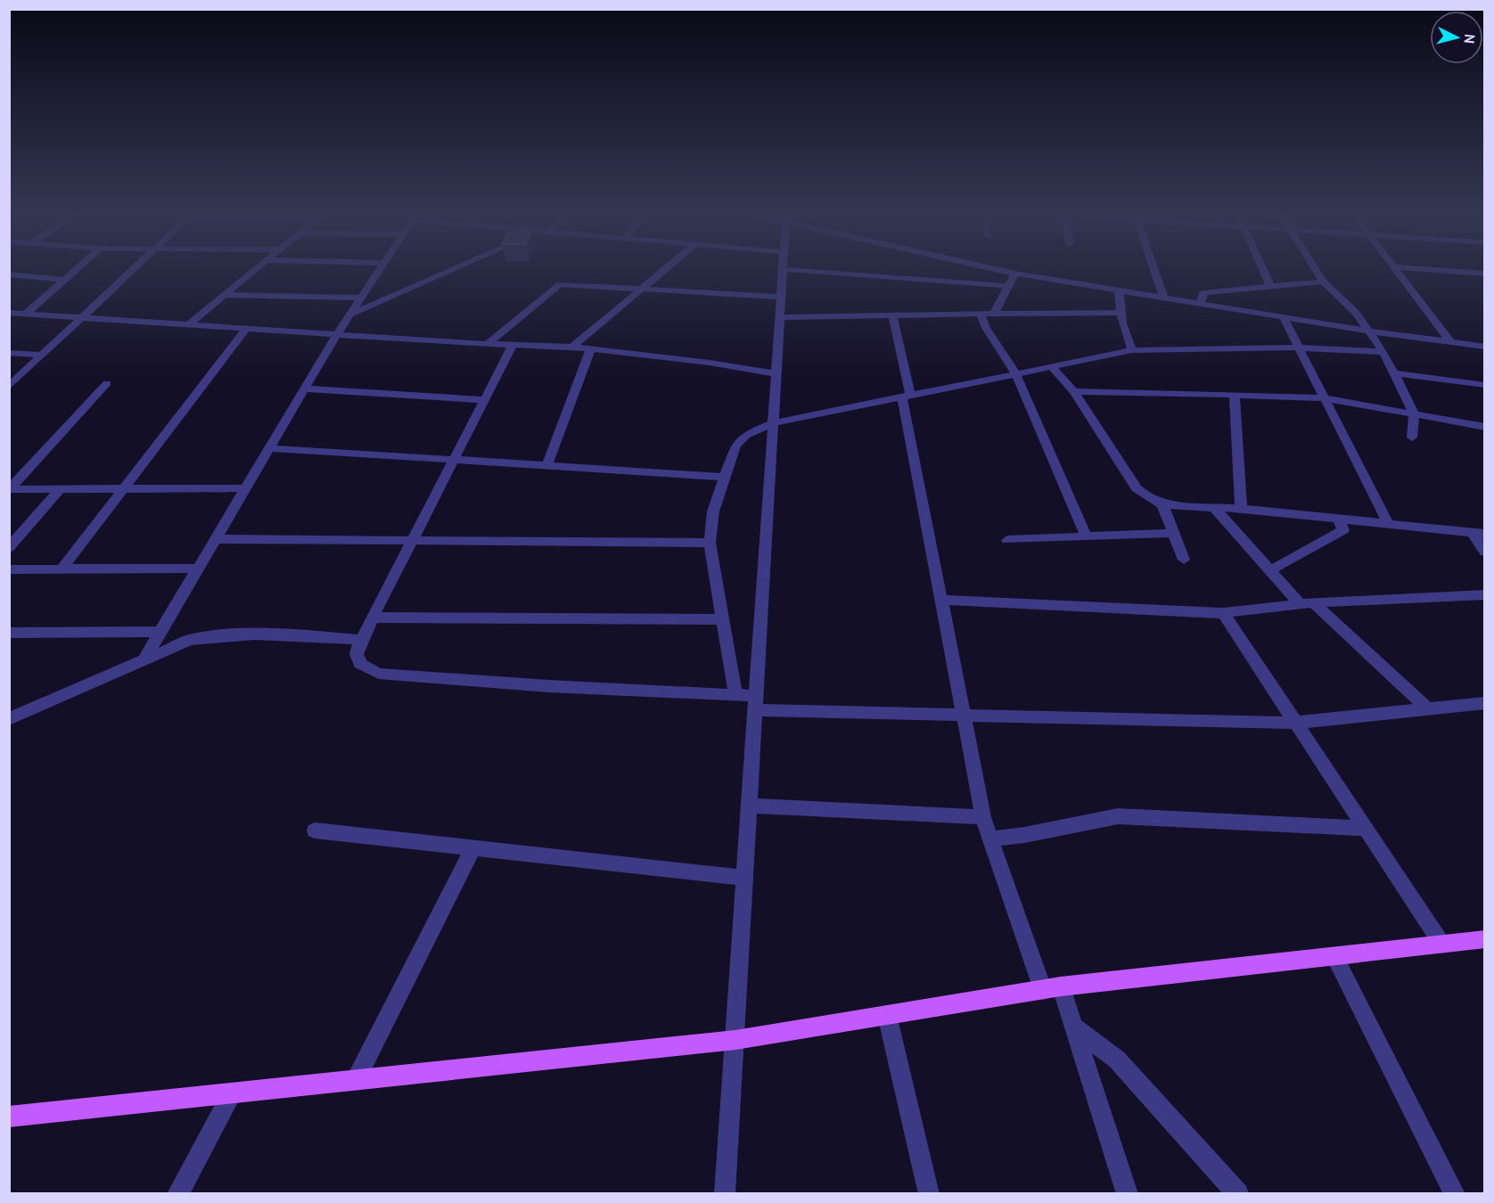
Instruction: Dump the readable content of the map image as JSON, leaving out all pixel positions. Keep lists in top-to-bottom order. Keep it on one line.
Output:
{"north":"right"}
